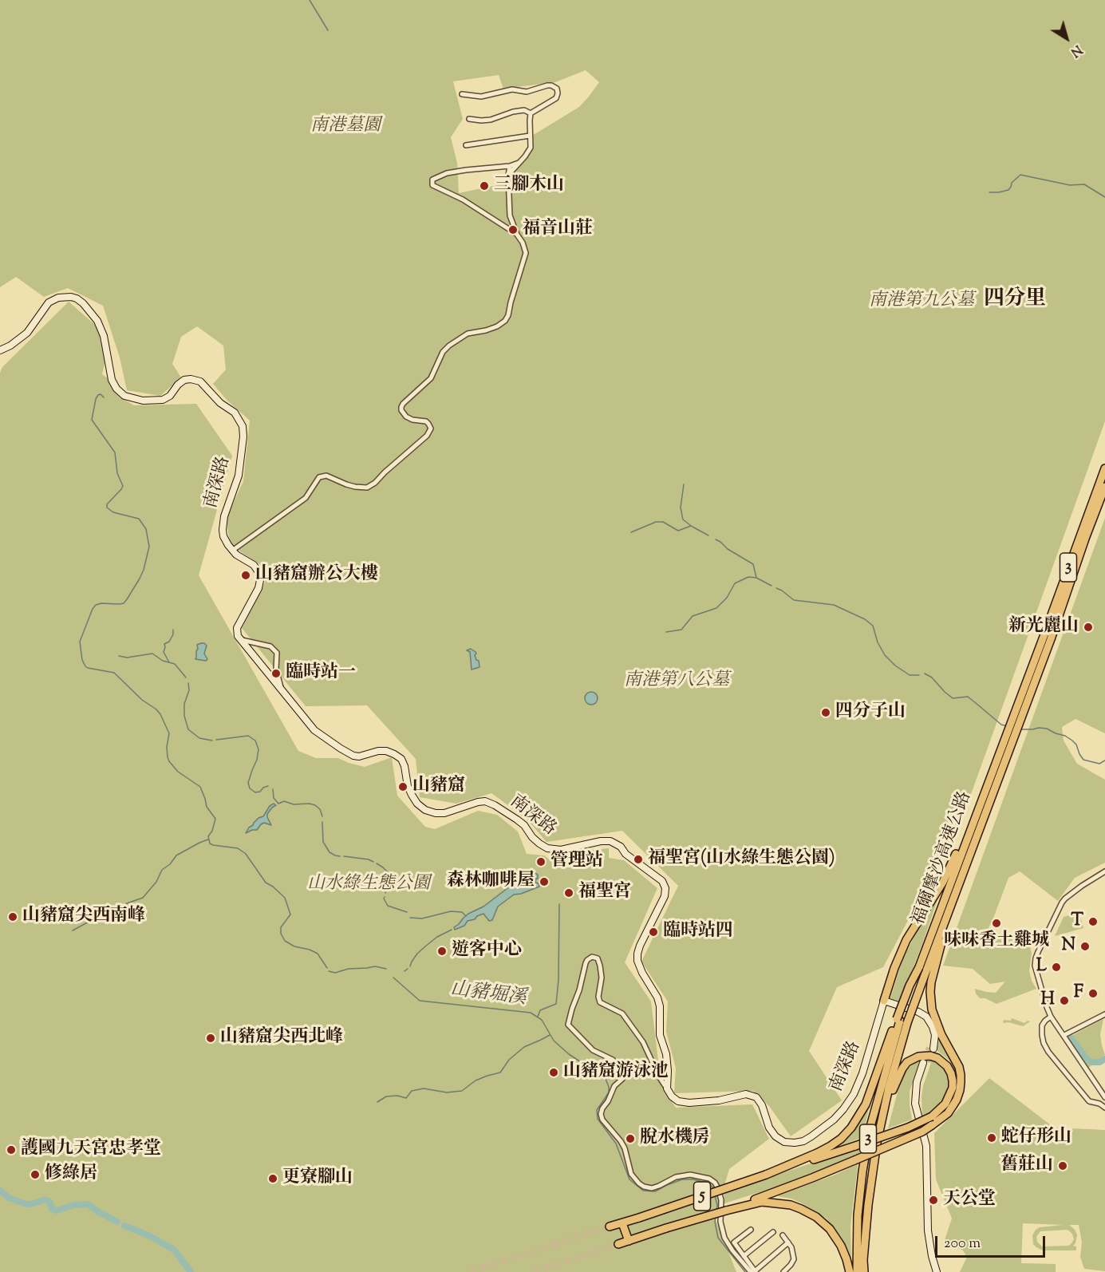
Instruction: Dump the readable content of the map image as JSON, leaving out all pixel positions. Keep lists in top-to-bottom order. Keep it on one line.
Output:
{"streets":{"highway":["3","福爾摩沙高速公路","5"],"main road":["南深路"]},"districts":["四分里"],"water":["山豬堀溪"],"parks":["南港墓園","南港第九公墓","南港第八公墓","山水綠生態公園"],"places":["三腳木山","福音山莊","山豬窟辦公大樓","新光麗山","臨時站一","四分子山","山豬窟","福聖宮(山水綠生態公園)","管理站","森林咖啡屋","福聖宮","山豬窟尖西南峰","T","味味香土雞城","臨時站四","N","遊客中心","L","F","H","山豬窟尖西北峰","山豬窟游泳池","蛇仔形山","脫水機房","護國九天宮忠孝堂","舊莊山","修綠居","更寮腳山","天公堂"],"scale_bar":"200 m","north":"bottom right"}
